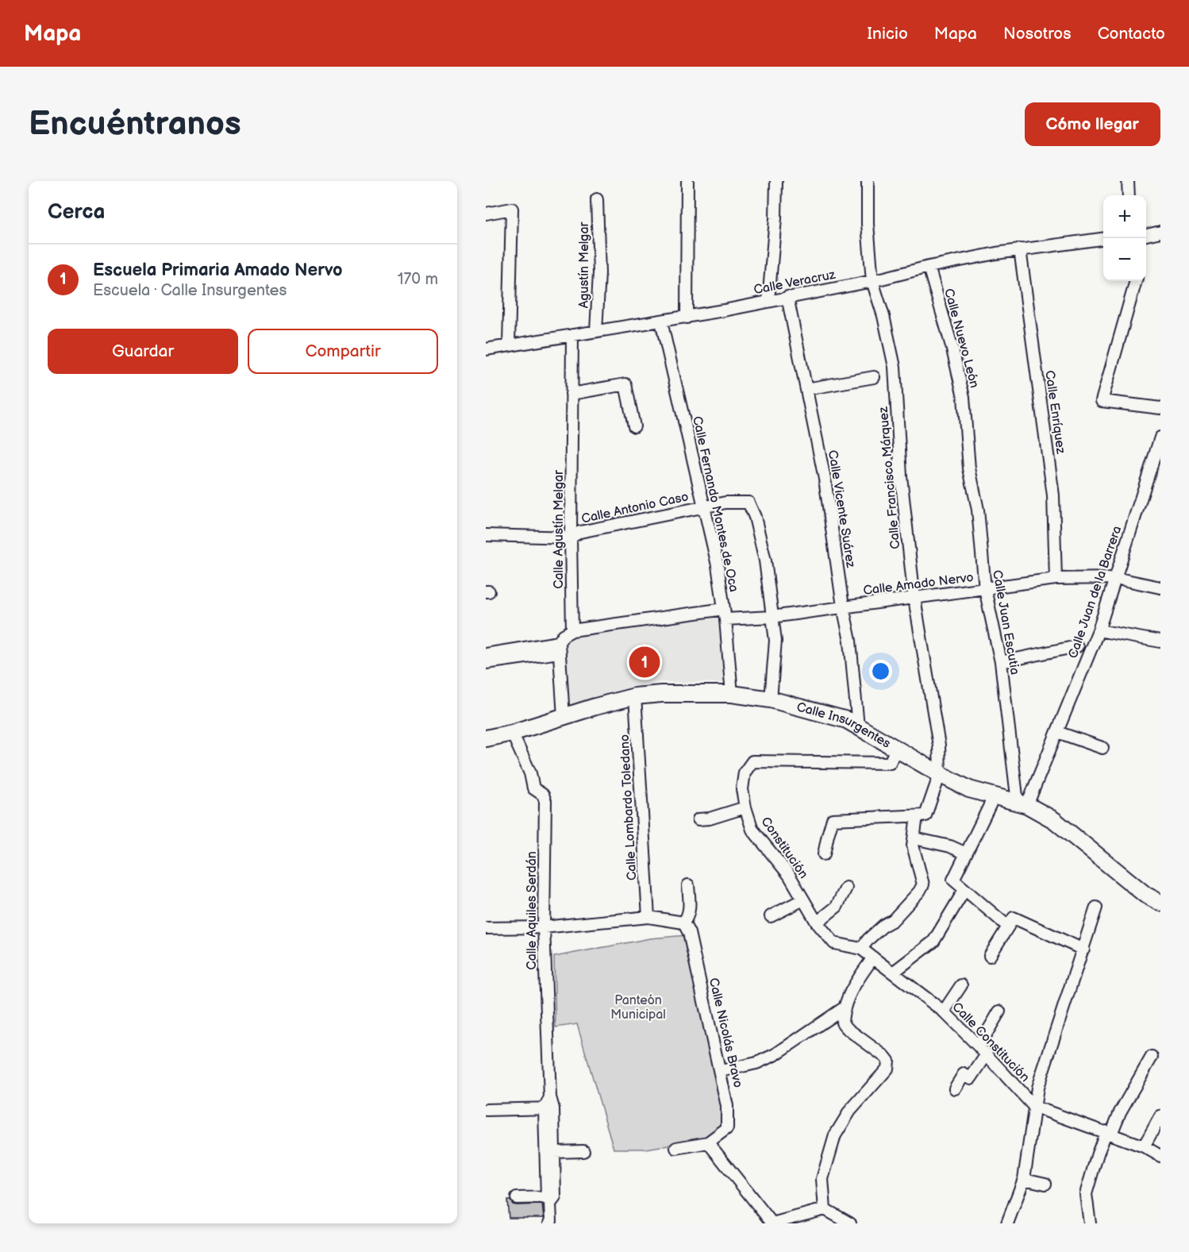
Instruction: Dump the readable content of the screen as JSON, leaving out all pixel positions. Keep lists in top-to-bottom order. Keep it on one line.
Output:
{"streets":{"main road":["Calle Insurgentes"],"street":["Agustín Melgar","Calle Veracruz","Calle Nuevo León","Calle Enríquez","Calle Francisco Márquez","Calle Fernando Montes de Oca","Calle Antonio Caso","Calle Vicente Suárez","Calle Agustín Melgar","Calle Amado Nervo","Calle Juan de la Barrera","Calle Juan Escutia","Calle Lombardo Toledano","Constitución","Calle Aquiles Serdán","Calle Nicolás Bravo","Calle Constitución"]},"crossings":[["Agustín Melgar","Calle Veracruz"],["Calle Veracruz","Calle Nuevo León"],["Calle Veracruz","Calle Enríquez"],["Calle Veracruz","Calle Francisco Márquez"],["Calle Veracruz","Calle Fernando Montes de Oca"],["Calle Veracruz","Calle Vicente Suárez"],["Calle Veracruz","Calle Agustín Melgar"],["Calle Nuevo León","Calle Juan Escutia"],["Calle Enríquez","Calle Amado Nervo"],["Calle Francisco Márquez","Calle Amado Nervo"],["Calle Francisco Márquez","Calle Insurgentes"],["Calle Fernando Montes de Oca","Calle Antonio Caso"],["Calle Fernando Montes de Oca","Calle Amado Nervo"],["Calle Fernando Montes de Oca","Calle Insurgentes"],["Calle Antonio Caso","Calle Agustín Melgar"],["Calle Antonio Caso","Calle Amado Nervo"],["Calle Vicente Suárez","Calle Amado Nervo"],["Calle Vicente Suárez","Calle Insurgentes"],["Calle Agustín Melgar","Calle Amado Nervo"],["Calle Amado Nervo","Calle Juan de la Barrera"],["Calle Amado Nervo","Calle Juan Escutia"],["Calle Juan de la Barrera","Calle Juan Escutia"],["Calle Juan de la Barrera","Calle Insurgentes"],["Calle Juan Escutia","Calle Insurgentes"],["Calle Insurgentes","Calle Lombardo Toledano"],["Calle Insurgentes","Constitución"],["Calle Insurgentes","Calle Aquiles Serdán"],["Constitución","Calle Constitución"]],"parks":["Panteón Municipal"],"page":{"header":"Mapa","nav":["Inicio","Mapa","Nosotros","Contacto"],"buttons":["Cómo llegar",["Guardar","Compartir"]],"title":"Encuéntranos","heading":"Cerca","map_buttons":["+","−"],"list":[{"mark":"1","name":"Escuela Primaria Amado Nervo","note":"Escuela · Calle Insurgentes","value":"170 m"}],"pins":"1"}}
